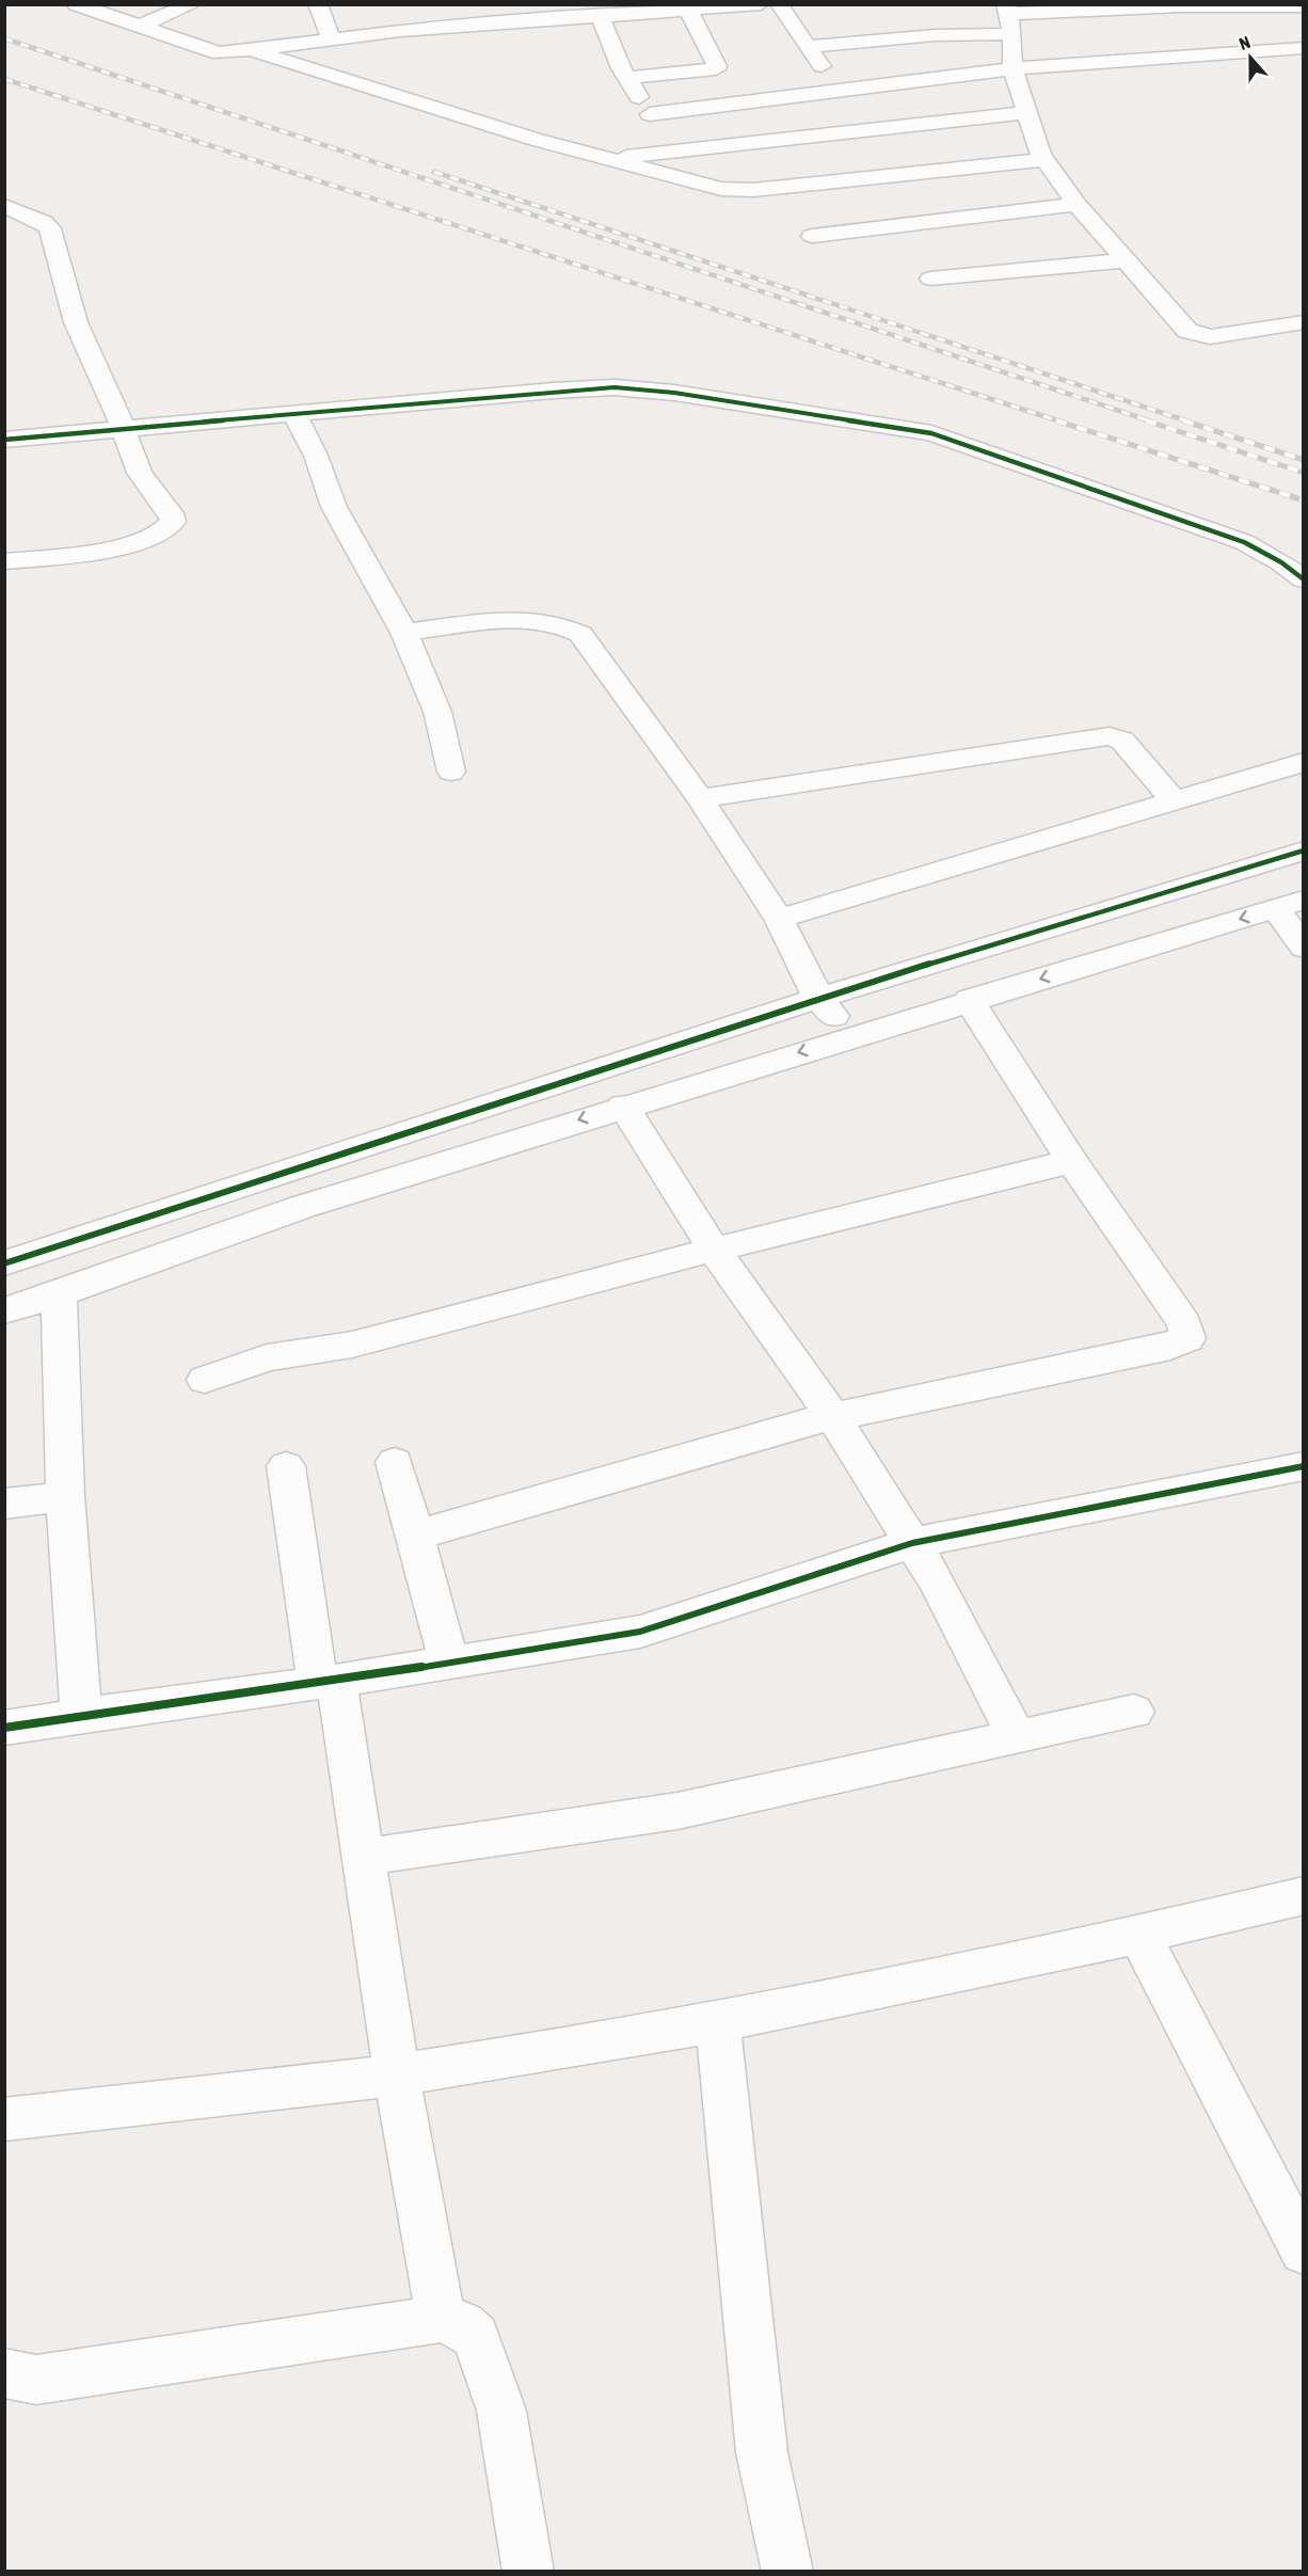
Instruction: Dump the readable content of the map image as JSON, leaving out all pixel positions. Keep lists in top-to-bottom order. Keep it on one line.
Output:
{"north":"top"}
